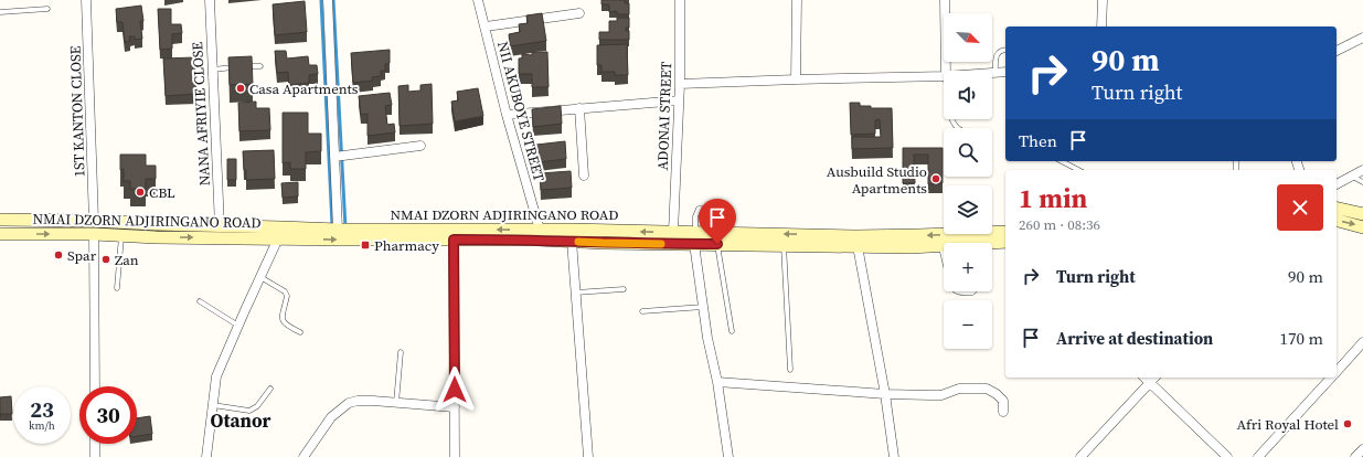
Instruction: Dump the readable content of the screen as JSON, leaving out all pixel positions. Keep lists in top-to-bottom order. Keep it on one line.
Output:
{"streets":{"main road":["NMAI DZORN ADJIRINGANO ROAD"],"street":["1ST KANTON CLOSE","NII AKUBOYE STREET","NANA AFRIYIE CLOSE","ADONAI STREET"]},"crossings":[["1ST KANTON CLOSE","NMAI DZORN ADJIRINGANO ROAD"],["NII AKUBOYE STREET","NMAI DZORN ADJIRINGANO ROAD"],["NANA AFRIYIE CLOSE","NMAI DZORN ADJIRINGANO ROAD"],["ADONAI STREET","NMAI DZORN ADJIRINGANO ROAD"]],"districts":["Otanor"],"places":{"other":["Casa Apartments","Ausbuild Studio Apartments","CBL","Spar","Zan","Afri Royal Hotel"],"transit":["Pharmacy"]},"north":"bottom right","page":{"map_buttons":["+","−"],"turn":["90 m","Turn right"],"then":"Then","heading":["1 min","260 m · 08:36"],"list":[{"name":"Turn right","value":"90 m"},{"name":"Arrive at destination","value":"170 m"}],"speed":"23 km/h","limit":"30"}}
